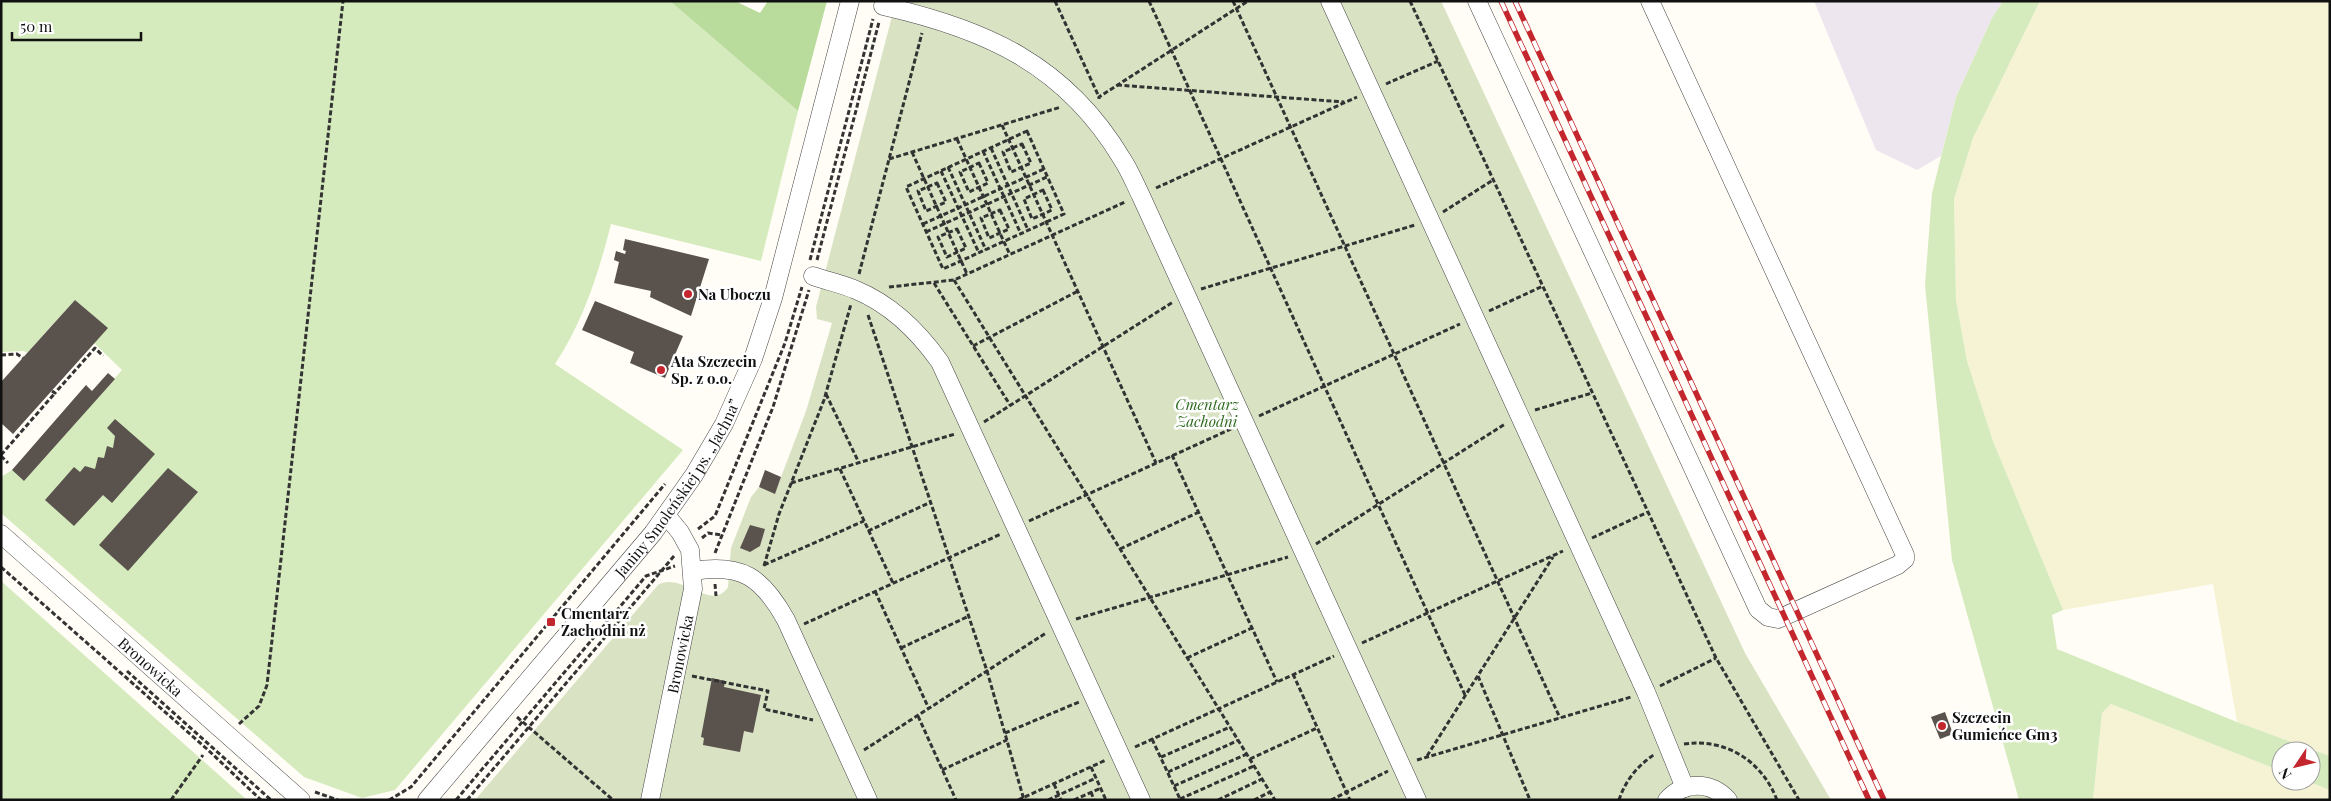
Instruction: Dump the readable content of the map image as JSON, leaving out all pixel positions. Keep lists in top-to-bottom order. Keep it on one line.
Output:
{"streets":{"street":["Janiny Smoleńskiej ps. „Jachna”","Bronowicka"]},"crossings":[["Janiny Smoleńskiej ps. „Jachna”","Bronowicka"]],"parks":["Cmentarz Zachodni"],"places":{"other":["Na Uboczu","Ata Szczecin Sp. z o.o.","Szczecin Gumieńce Gm3"],"transit":["Cmentarz Zachodni nż"]},"scale_bar":"50 m","north":"bottom left"}
